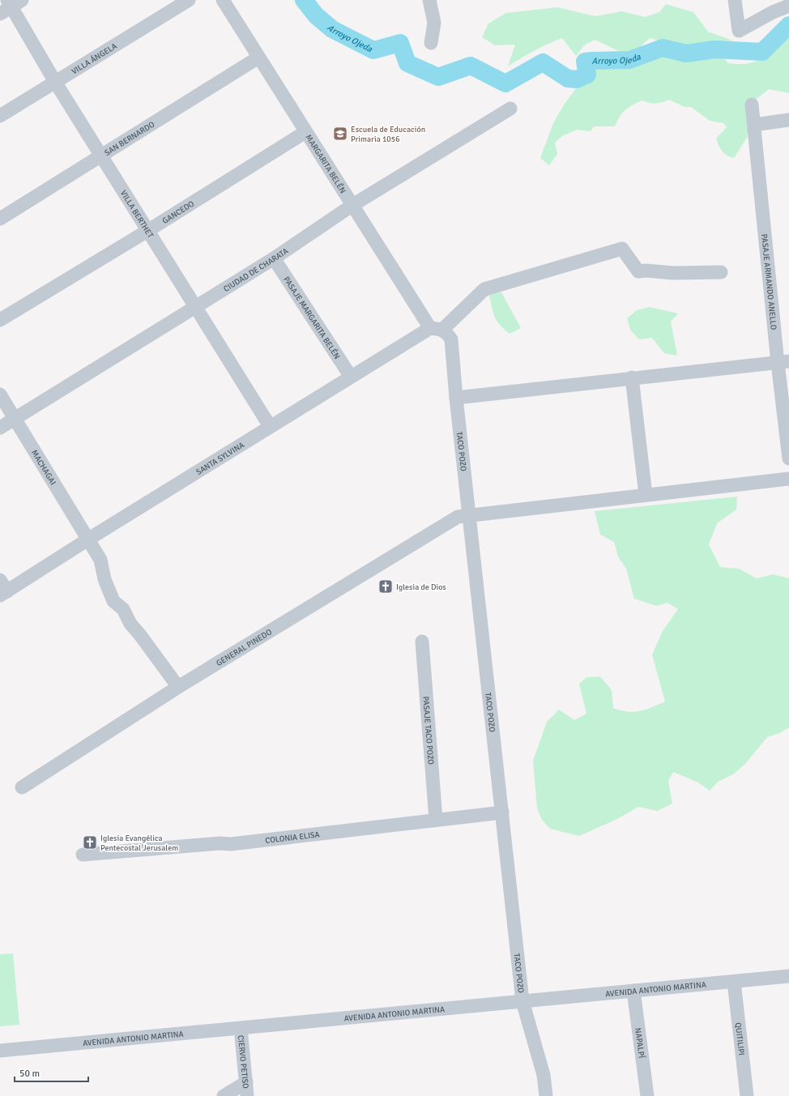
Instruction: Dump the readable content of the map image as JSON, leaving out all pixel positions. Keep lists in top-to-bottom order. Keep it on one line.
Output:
{"streets":{"street":["VILLA ÁNGELA","SAN BERNARDO","MARGARITA BELÉN","GANCEDO","VILLA BERTHET","CIUDAD DE CHARATA","PASAJE ARMANDO ANELLO","PASAJE MARGARITA BELÉN","TACO POZO","SANTA SYLVINA","MACHAGAI","GENERAL PINEDO","PASAJE TACO POZO","COLONIA ELISA","AVENIDA ANTONIO MARTINA","QUITILIPI","NAPALPÍ","CIERVO PETISO"]},"crossings":[["VILLA ÁNGELA","VILLA BERTHET"],["SAN BERNARDO","MARGARITA BELÉN"],["SAN BERNARDO","VILLA BERTHET"],["MARGARITA BELÉN","GANCEDO"],["MARGARITA BELÉN","CIUDAD DE CHARATA"],["MARGARITA BELÉN","TACO POZO"],["MARGARITA BELÉN","SANTA SYLVINA"],["GANCEDO","VILLA BERTHET"],["VILLA BERTHET","CIUDAD DE CHARATA"],["VILLA BERTHET","SANTA SYLVINA"],["CIUDAD DE CHARATA","PASAJE MARGARITA BELÉN"],["CIUDAD DE CHARATA","MACHAGAI"],["PASAJE MARGARITA BELÉN","SANTA SYLVINA"],["TACO POZO","SANTA SYLVINA"],["TACO POZO","GENERAL PINEDO"],["TACO POZO","COLONIA ELISA"],["TACO POZO","AVENIDA ANTONIO MARTINA"],["SANTA SYLVINA","MACHAGAI"],["MACHAGAI","GENERAL PINEDO"],["PASAJE TACO POZO","COLONIA ELISA"],["AVENIDA ANTONIO MARTINA","QUITILIPI"],["AVENIDA ANTONIO MARTINA","NAPALPÍ"],["AVENIDA ANTONIO MARTINA","CIERVO PETISO"]],"water":["Arroyo Ojeda"],"places":{"school or university":["Escuela de Educación Primaria 1056"],"church":["Iglesia de Dios","Iglesia Evangélica Pentecostal Jerusalem"]},"scale_bar":"50 m"}
